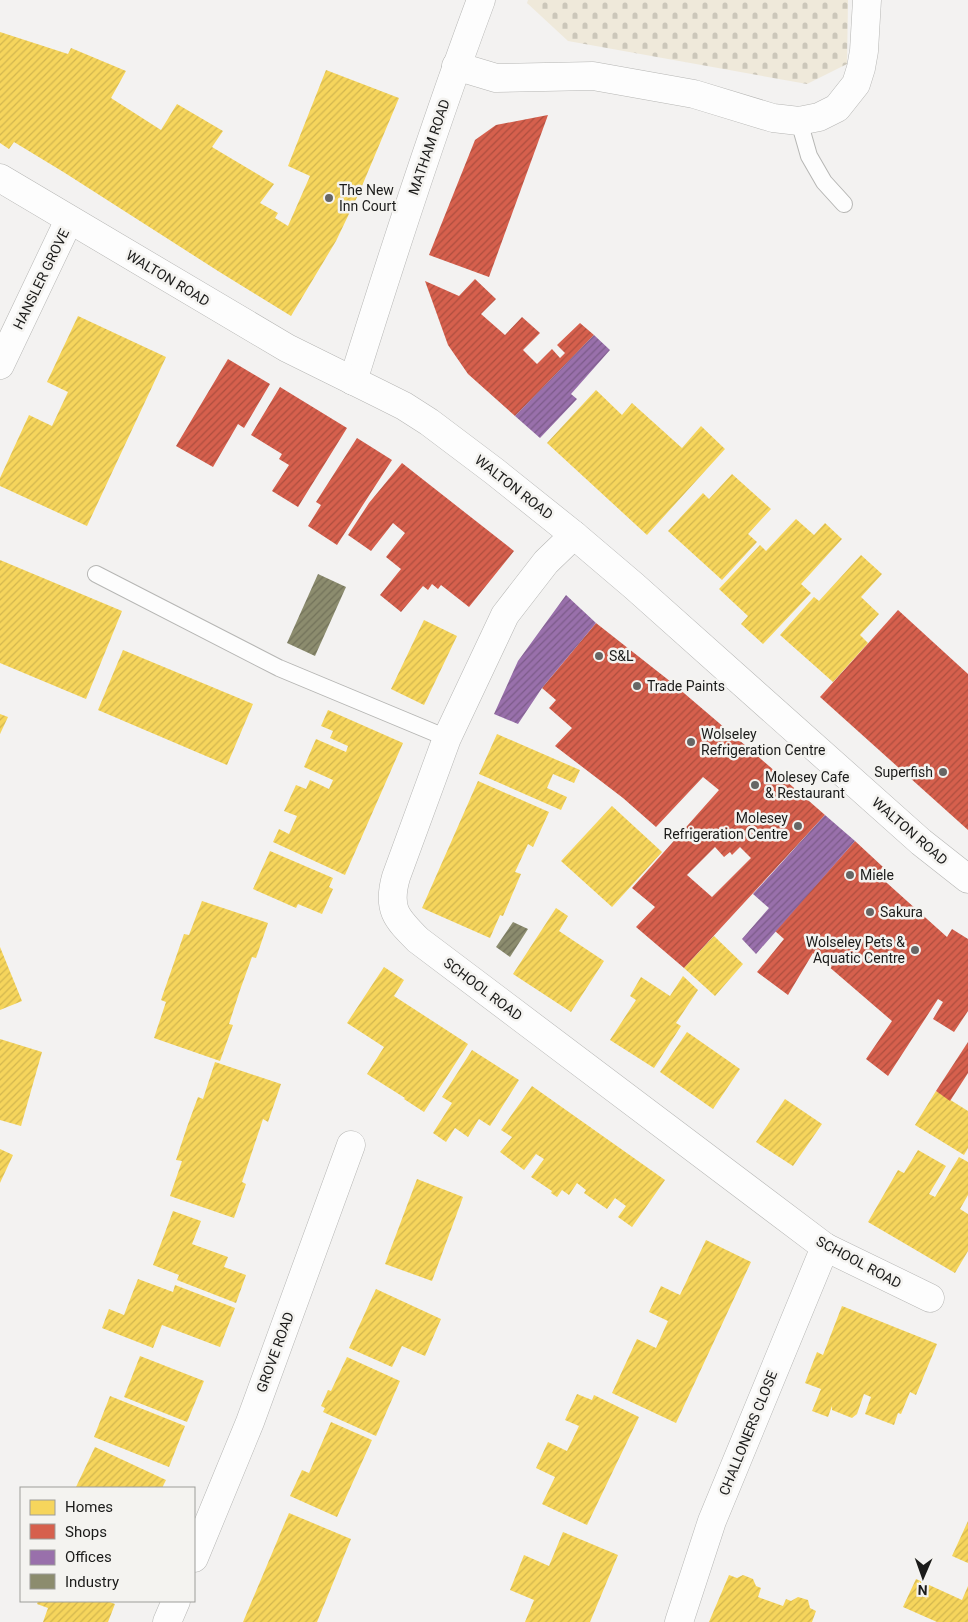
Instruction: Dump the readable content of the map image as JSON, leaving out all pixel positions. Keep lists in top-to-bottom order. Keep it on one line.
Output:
{"streets":{"street":["MATHAM ROAD","WALTON ROAD","HANSLER GROVE","SCHOOL ROAD","GROVE ROAD","CHALLONERS CLOSE"]},"crossings":[["MATHAM ROAD","WALTON ROAD"],["WALTON ROAD","HANSLER GROVE"],["WALTON ROAD","SCHOOL ROAD"],["SCHOOL ROAD","CHALLONERS CLOSE"]],"places":["The New Inn Court","S&L","Trade Paints","Wolseley Refrigeration Centre","Superfish","Molesey Cafe & Restaurant","Molesey Refrigeration Centre","Miele","Sakura","Wolseley Pets & Aquatic Centre"],"legend":["Homes","Shops","Offices","Industry"],"north":"bottom"}
